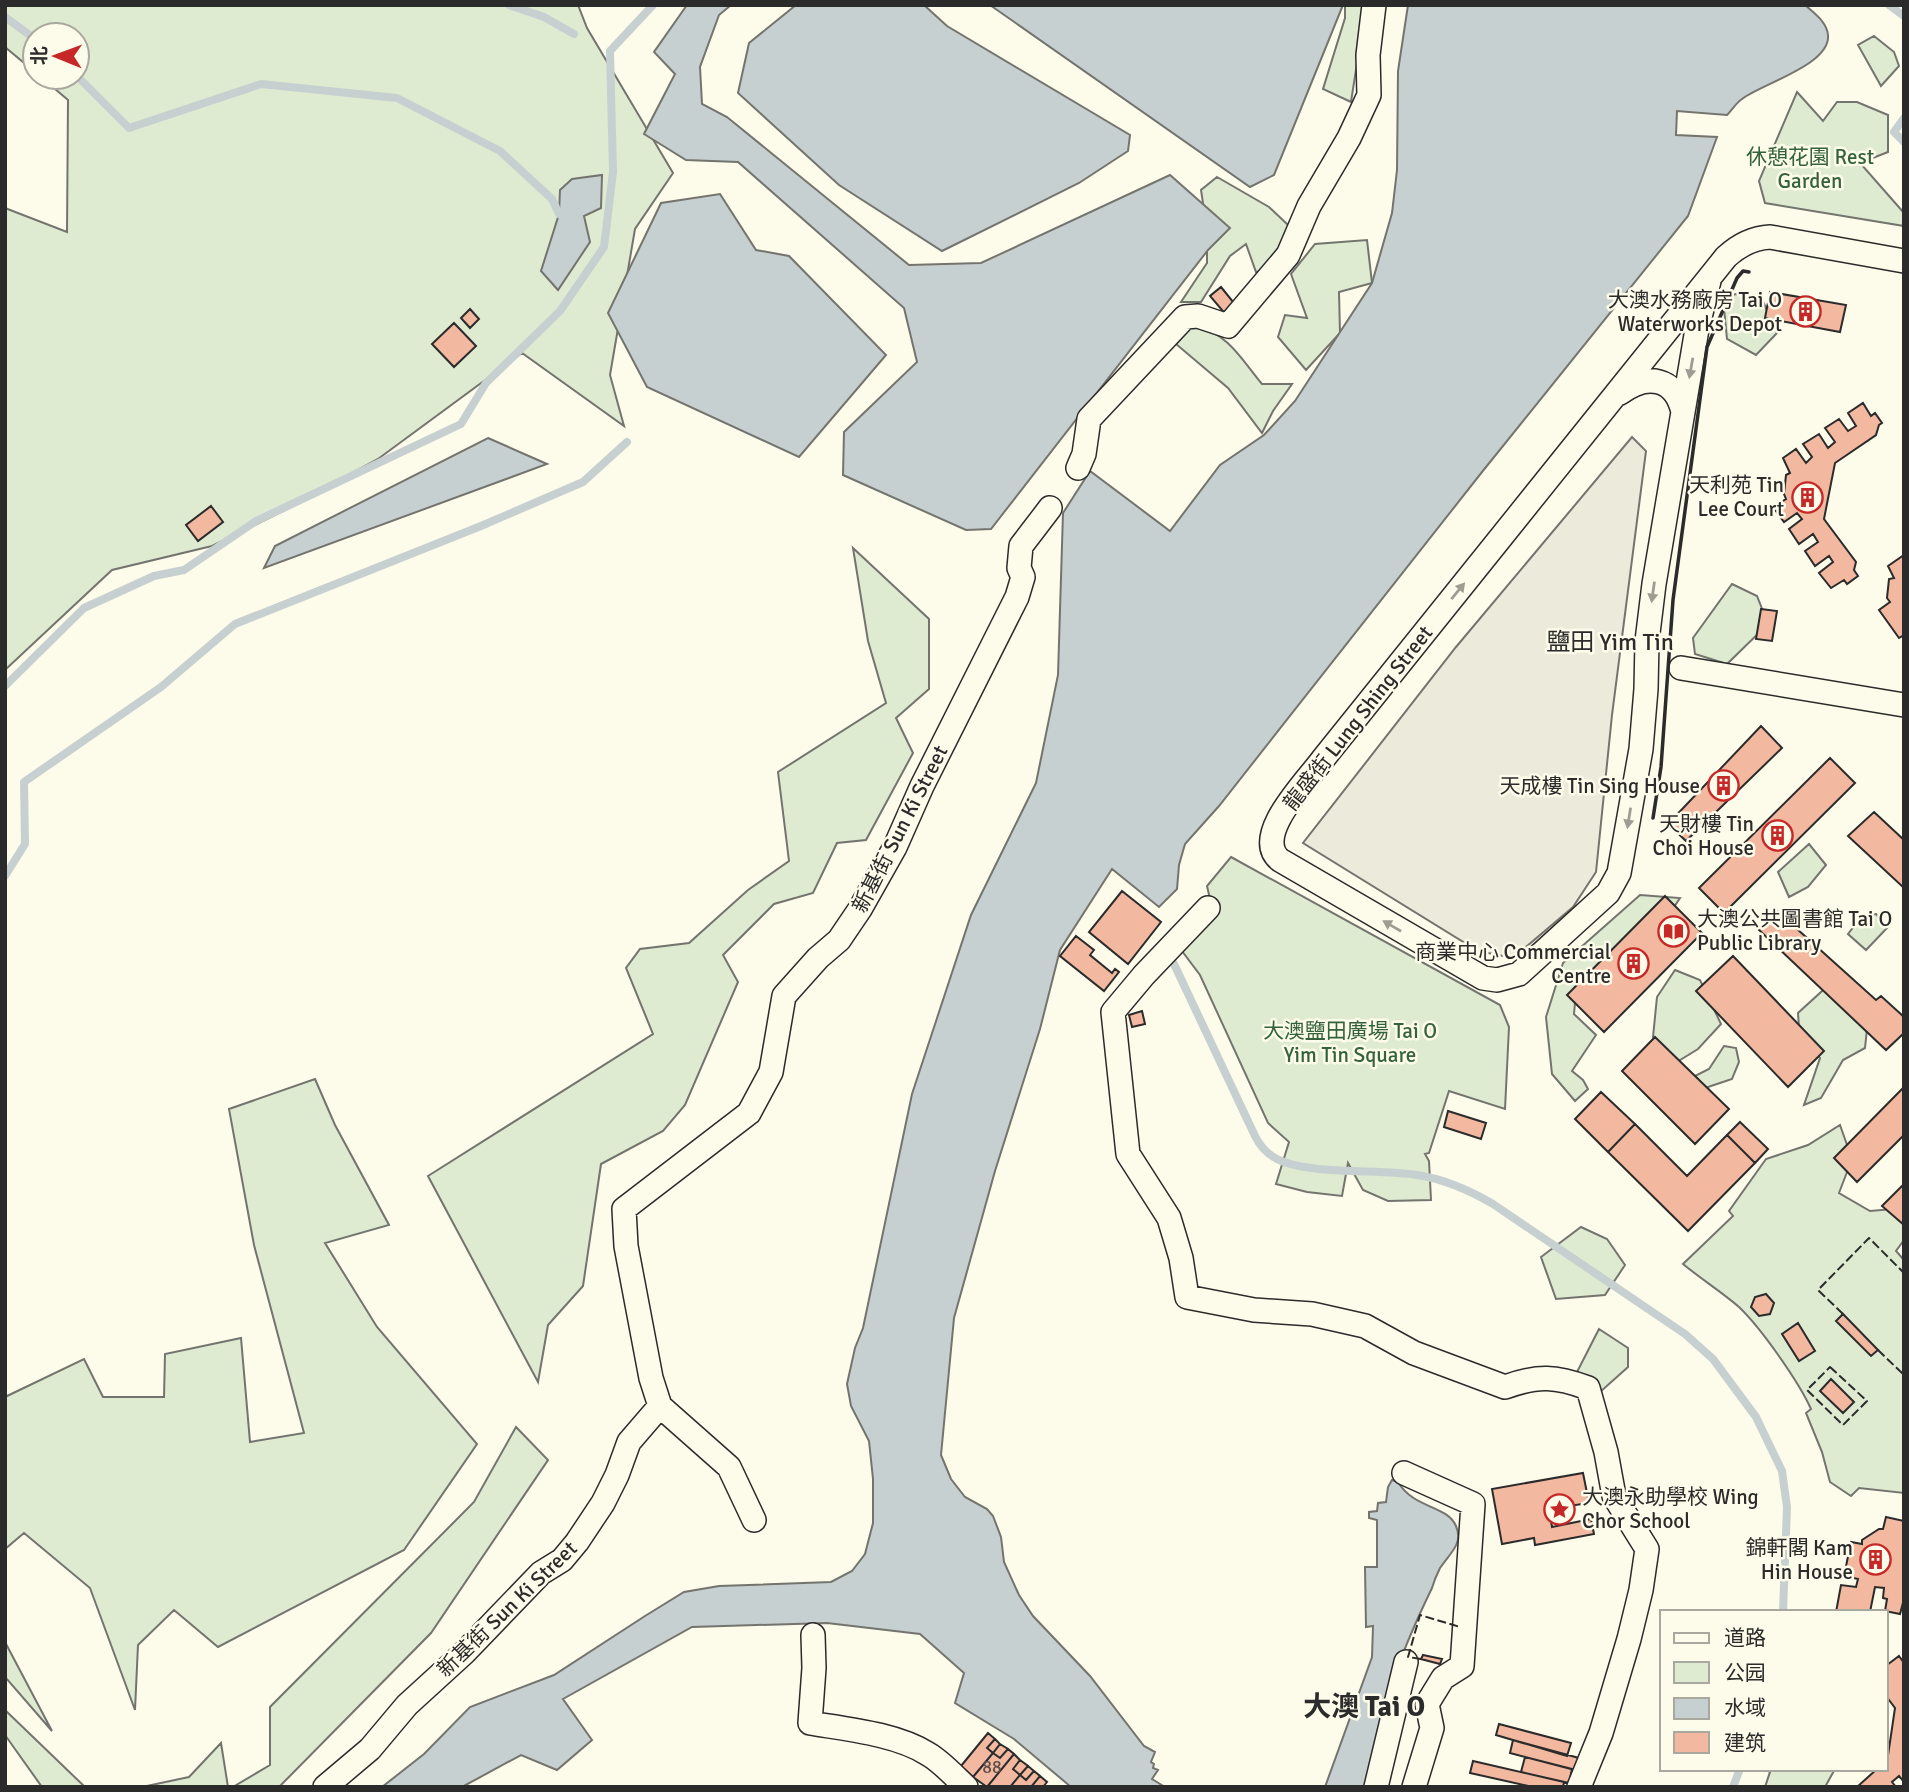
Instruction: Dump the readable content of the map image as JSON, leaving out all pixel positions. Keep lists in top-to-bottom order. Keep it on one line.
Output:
{"streets":{"street":["龍盛街 Lung Shing Street","新基街 Sun Ki Street"]},"districts":["鹽田 Yim Tin","大澳 Tai O"],"parks":["休憩花園 Rest Garden","大澳鹽田廣場 Tai O Yim Tin Square"],"places":{"building":["大澳水務廠房 Tai O Waterworks Depot","天利苑 Tin Lee Court","天成樓 Tin Sing House","天財樓 Tin Choi House","商業中心 Commercial Centre","錦軒閣 Kam Hin House"],"library":["大澳公共圖書館 Tai O Public Library"],"place":["大澳永助學校 Wing Chor School"]},"house_numbers":["88"],"legend":["道路","公园","水域","建筑"],"north":"left"}
